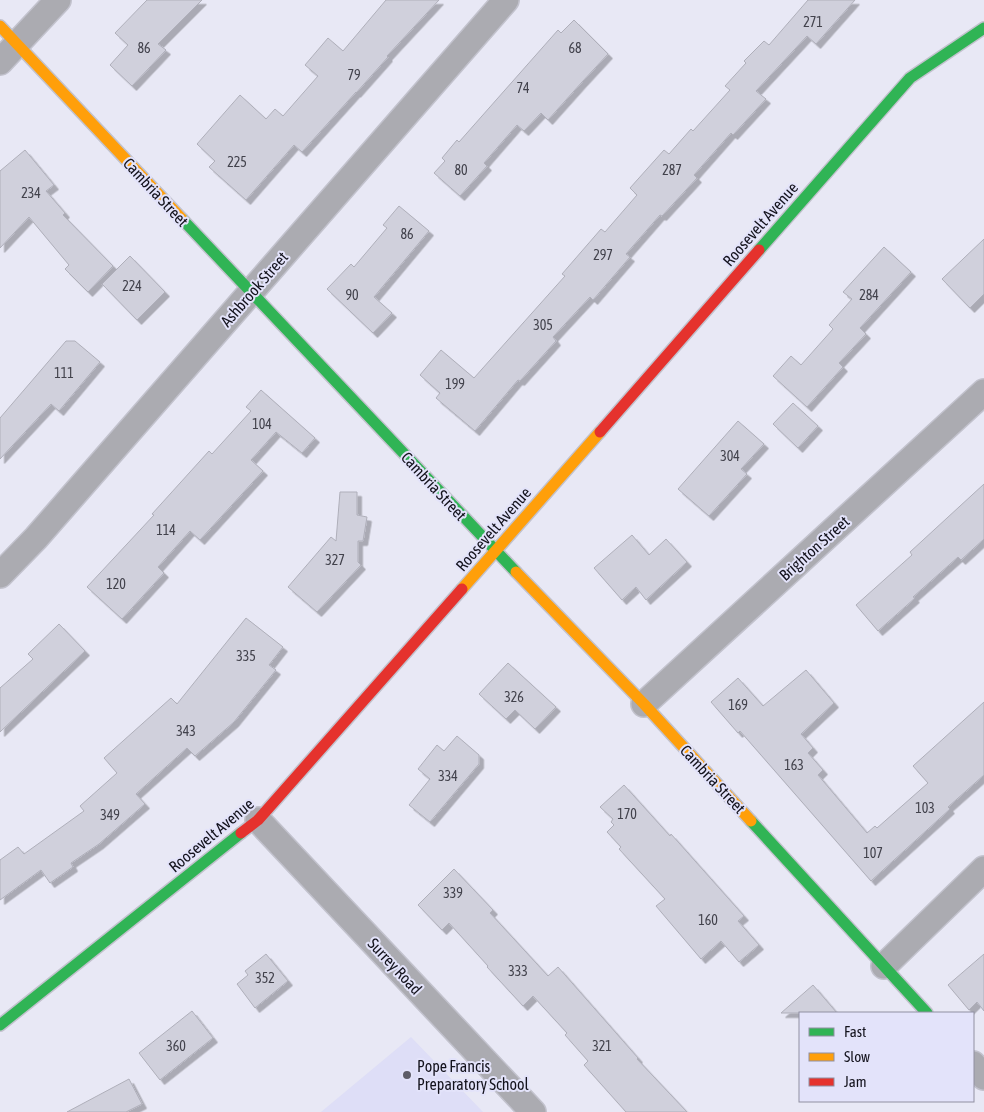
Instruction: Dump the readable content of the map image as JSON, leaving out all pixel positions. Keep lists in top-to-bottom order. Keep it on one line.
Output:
{"streets":{"street":["Cambria Street","Roosevelt Avenue","Ashbrook Street","Brighton Street","Surrey Road"]},"crossings":[["Cambria Street","Roosevelt Avenue"],["Cambria Street","Ashbrook Street"],["Cambria Street","Brighton Street"],["Roosevelt Avenue","Surrey Road"]],"places":["Pope Francis Preparatory School"],"house_numbers":["271","86","68","79","74","225","80","287","234","86","297","224","90","284","305","111","199","104","304","114","327","120","335","326","169","343","163","334","103","170","349","107","339","160","333","352","360","321"],"legend":["Fast","Slow","Jam"]}
